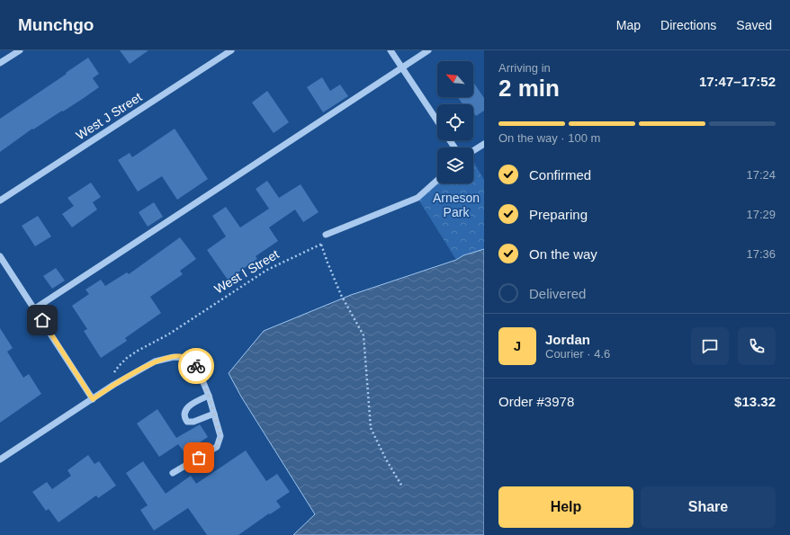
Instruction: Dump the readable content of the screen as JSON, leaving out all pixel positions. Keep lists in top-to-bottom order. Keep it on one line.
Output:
{"streets":{"street":["West J Street"],"path":["West I Street"]},"parks":["Arneson Park"],"north":"top left","page":{"header":"Munchgo","nav":["Map","Directions","Saved"],"heading":["2 min","Arriving in","17:47–17:52"],"panel":["Jordan","Courier · 4.6","Order #3978","$13.32"],"bar":"On the way · 100 m","list":[["Confirmed","17:24"],["Preparing","17:29"],["On the way","17:36"],"Delivered"],"round":"J","buttons":["Help","Share"]}}
